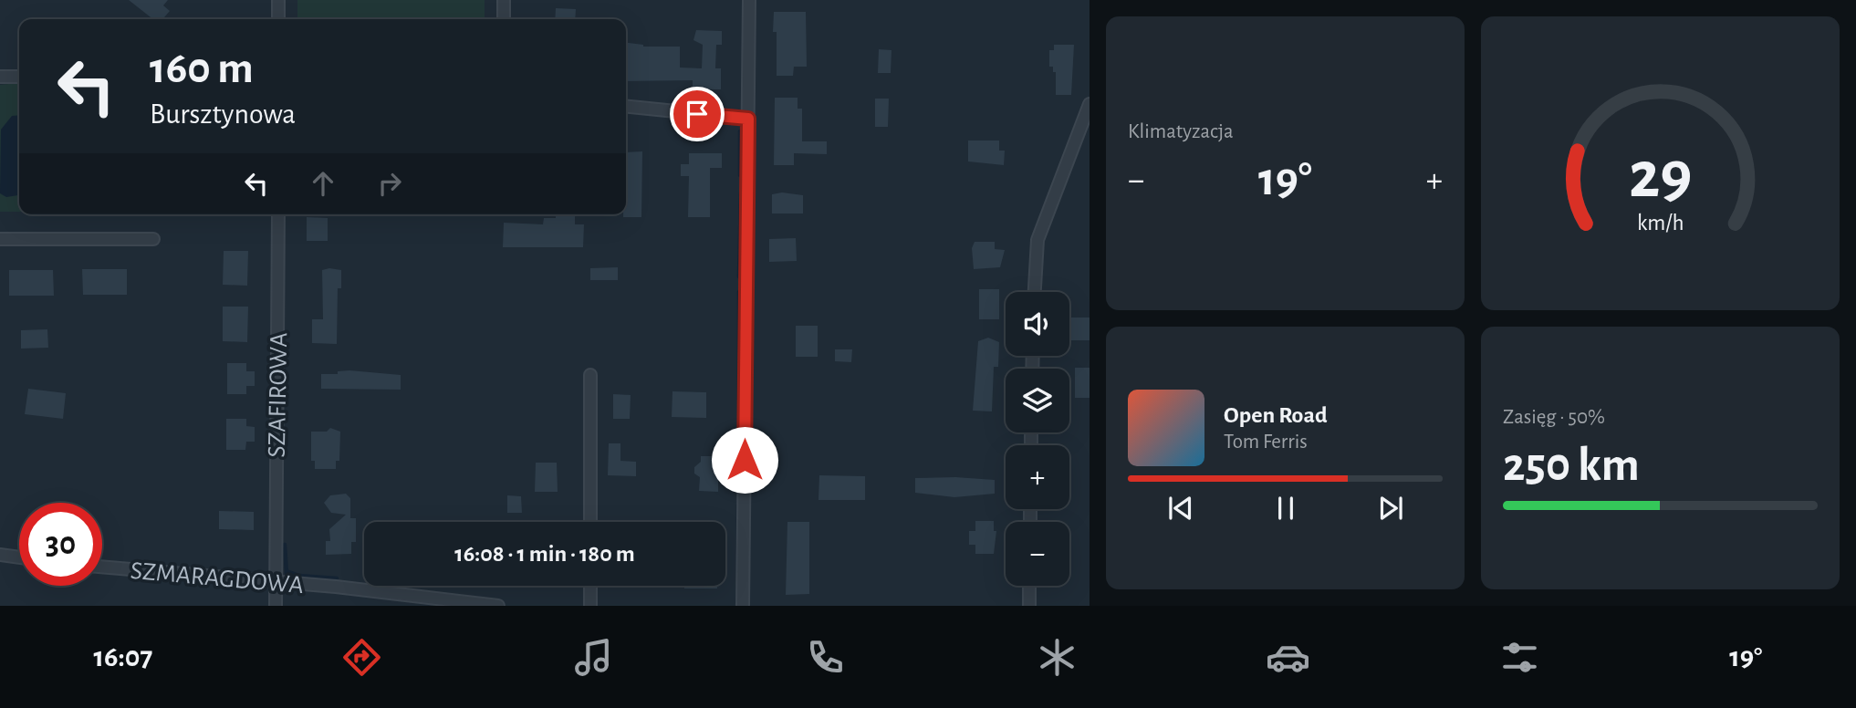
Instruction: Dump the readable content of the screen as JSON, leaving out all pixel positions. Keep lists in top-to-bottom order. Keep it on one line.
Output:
{"streets":{"street":["SZAFIROWA","SZMARAGDOWA"]},"crossings":[["SZAFIROWA","SZMARAGDOWA"]],"page":{"tile":["Klimatyzacja",["Zasięg · 50%","250 km"]],"turn":["160 m","Bursztynowa"],"heat":["−","19°","+"],"map_buttons":["+","−"],"song":["Open Road","Tom Ferris"],"limit":"30","trip":"16:08 · 1 min · 180 m","tabs":["16:07","19°"],"gauge":["29","km/h"]}}
